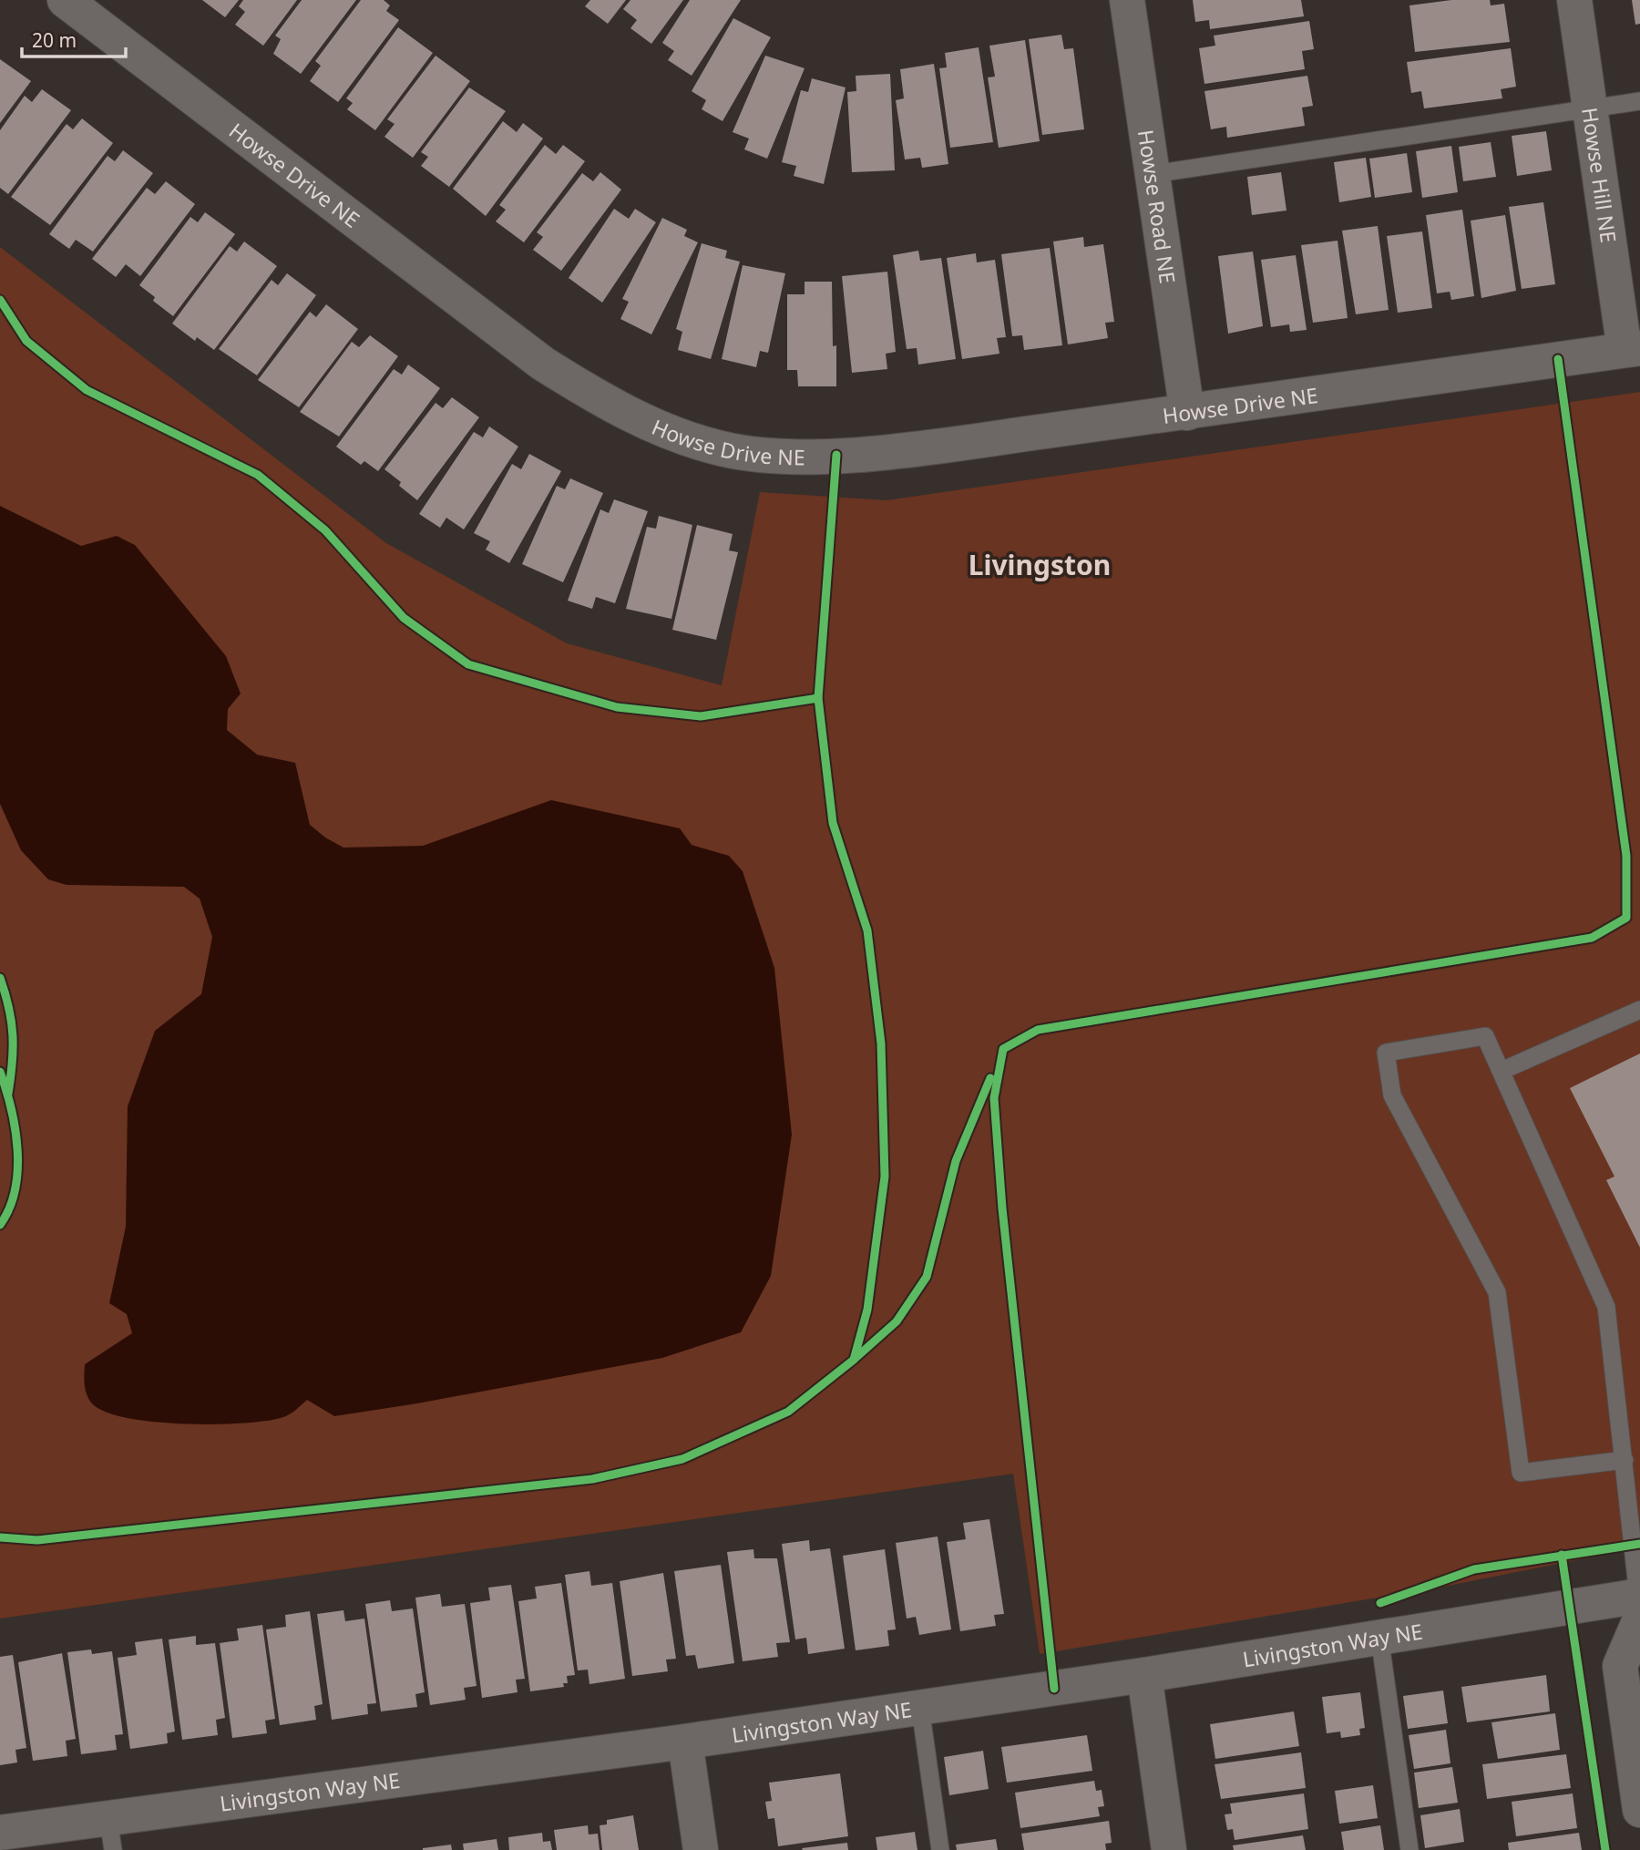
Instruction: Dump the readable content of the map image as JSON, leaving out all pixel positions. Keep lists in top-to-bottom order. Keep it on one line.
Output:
{"streets":{"street":["Howse Drive NE","Howse Hill NE","Howse Road NE","Livingston Way NE"]},"crossings":[["Howse Drive NE","Howse Hill NE"],["Howse Drive NE","Howse Road NE"]],"districts":["Livingston"],"scale_bar":"20 m"}
